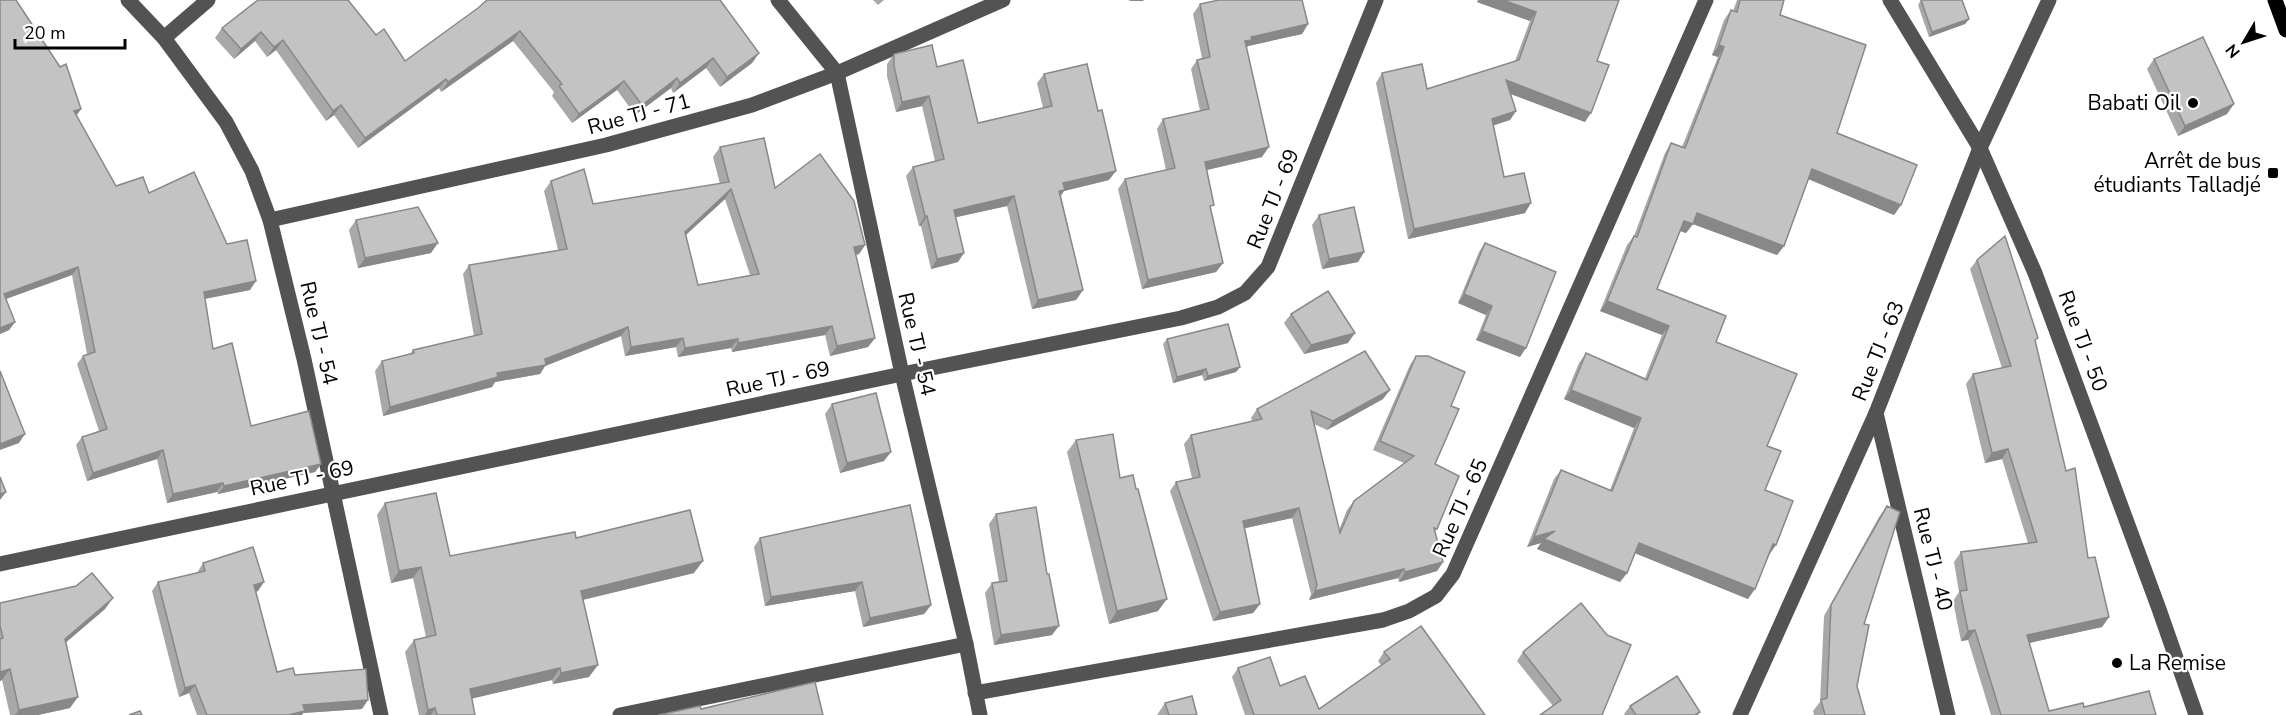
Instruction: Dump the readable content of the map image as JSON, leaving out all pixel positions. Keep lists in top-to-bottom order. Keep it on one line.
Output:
{"streets":{"street":["Rue TJ - 71","Rue TJ - 69","Rue TJ - 54","Rue TJ - 50","Rue TJ - 63","Rue TJ - 65","Rue TJ - 40"]},"crossings":[["Rue TJ - 71","Rue TJ - 54"],["Rue TJ - 69","Rue TJ - 54"],["Rue TJ - 54","Rue TJ - 65"],["Rue TJ - 50","Rue TJ - 63"],["Rue TJ - 63","Rue TJ - 40"]],"places":{"other":["Babati Oil","La Remise"],"transit":["Arrêt de bus étudiants Talladjé"]},"scale_bar":"20 m","north":"bottom left"}
